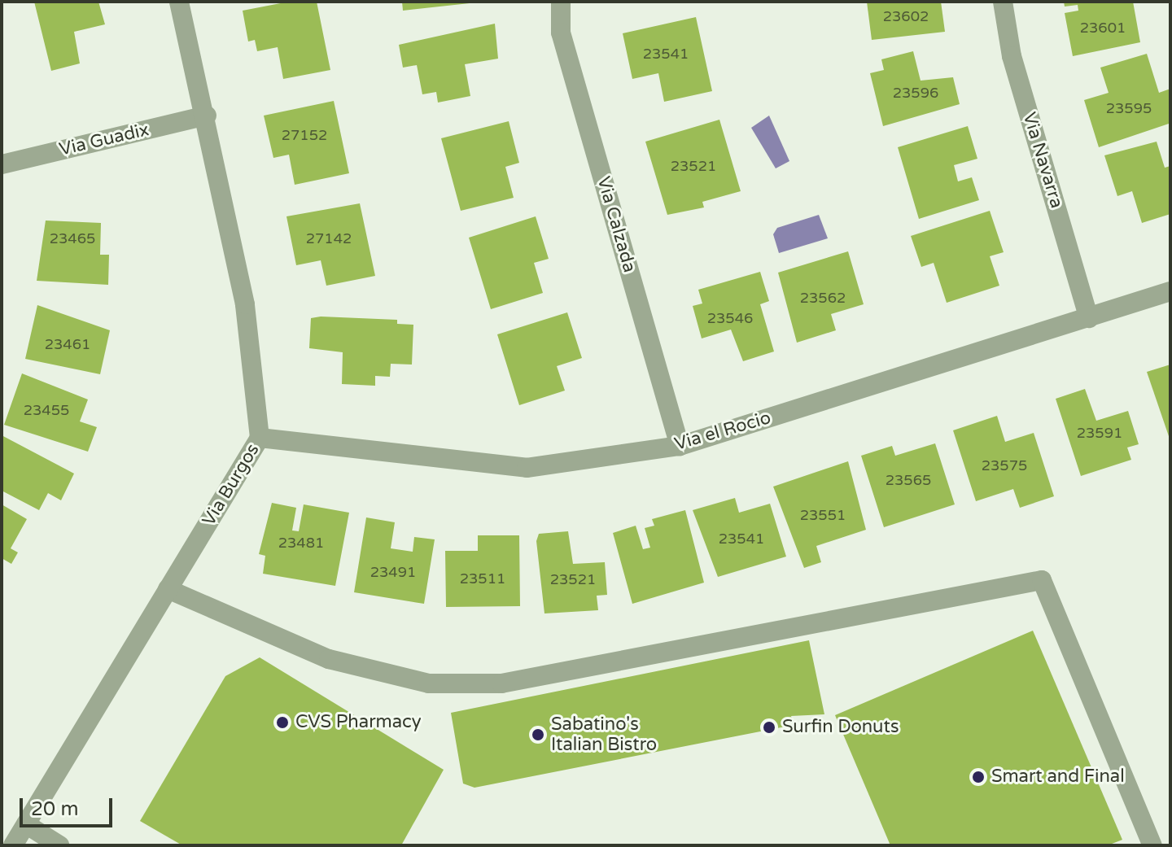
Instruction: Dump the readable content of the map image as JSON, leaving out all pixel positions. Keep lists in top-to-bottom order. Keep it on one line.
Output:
{"streets":{"street":["Via Guadix","Via Navarra","Via Calzada","Via el Rocio","Via Burgos"]},"crossings":[["Via Guadix","Via Burgos"],["Via Navarra","Via el Rocio"],["Via Calzada","Via el Rocio"],["Via el Rocio","Via Burgos"]],"places":["CVS Pharmacy","Surfin Donuts","Sabatino's Italian Bistro","Smart and Final"],"house_numbers":["23602","23601","23541","23596","23595","27152","23521","23465","27142","23562","23546","23461","23455","23591","23575","23565","23551","23541","23481","23491","23511","23521"],"scale_bar":"20 m"}
